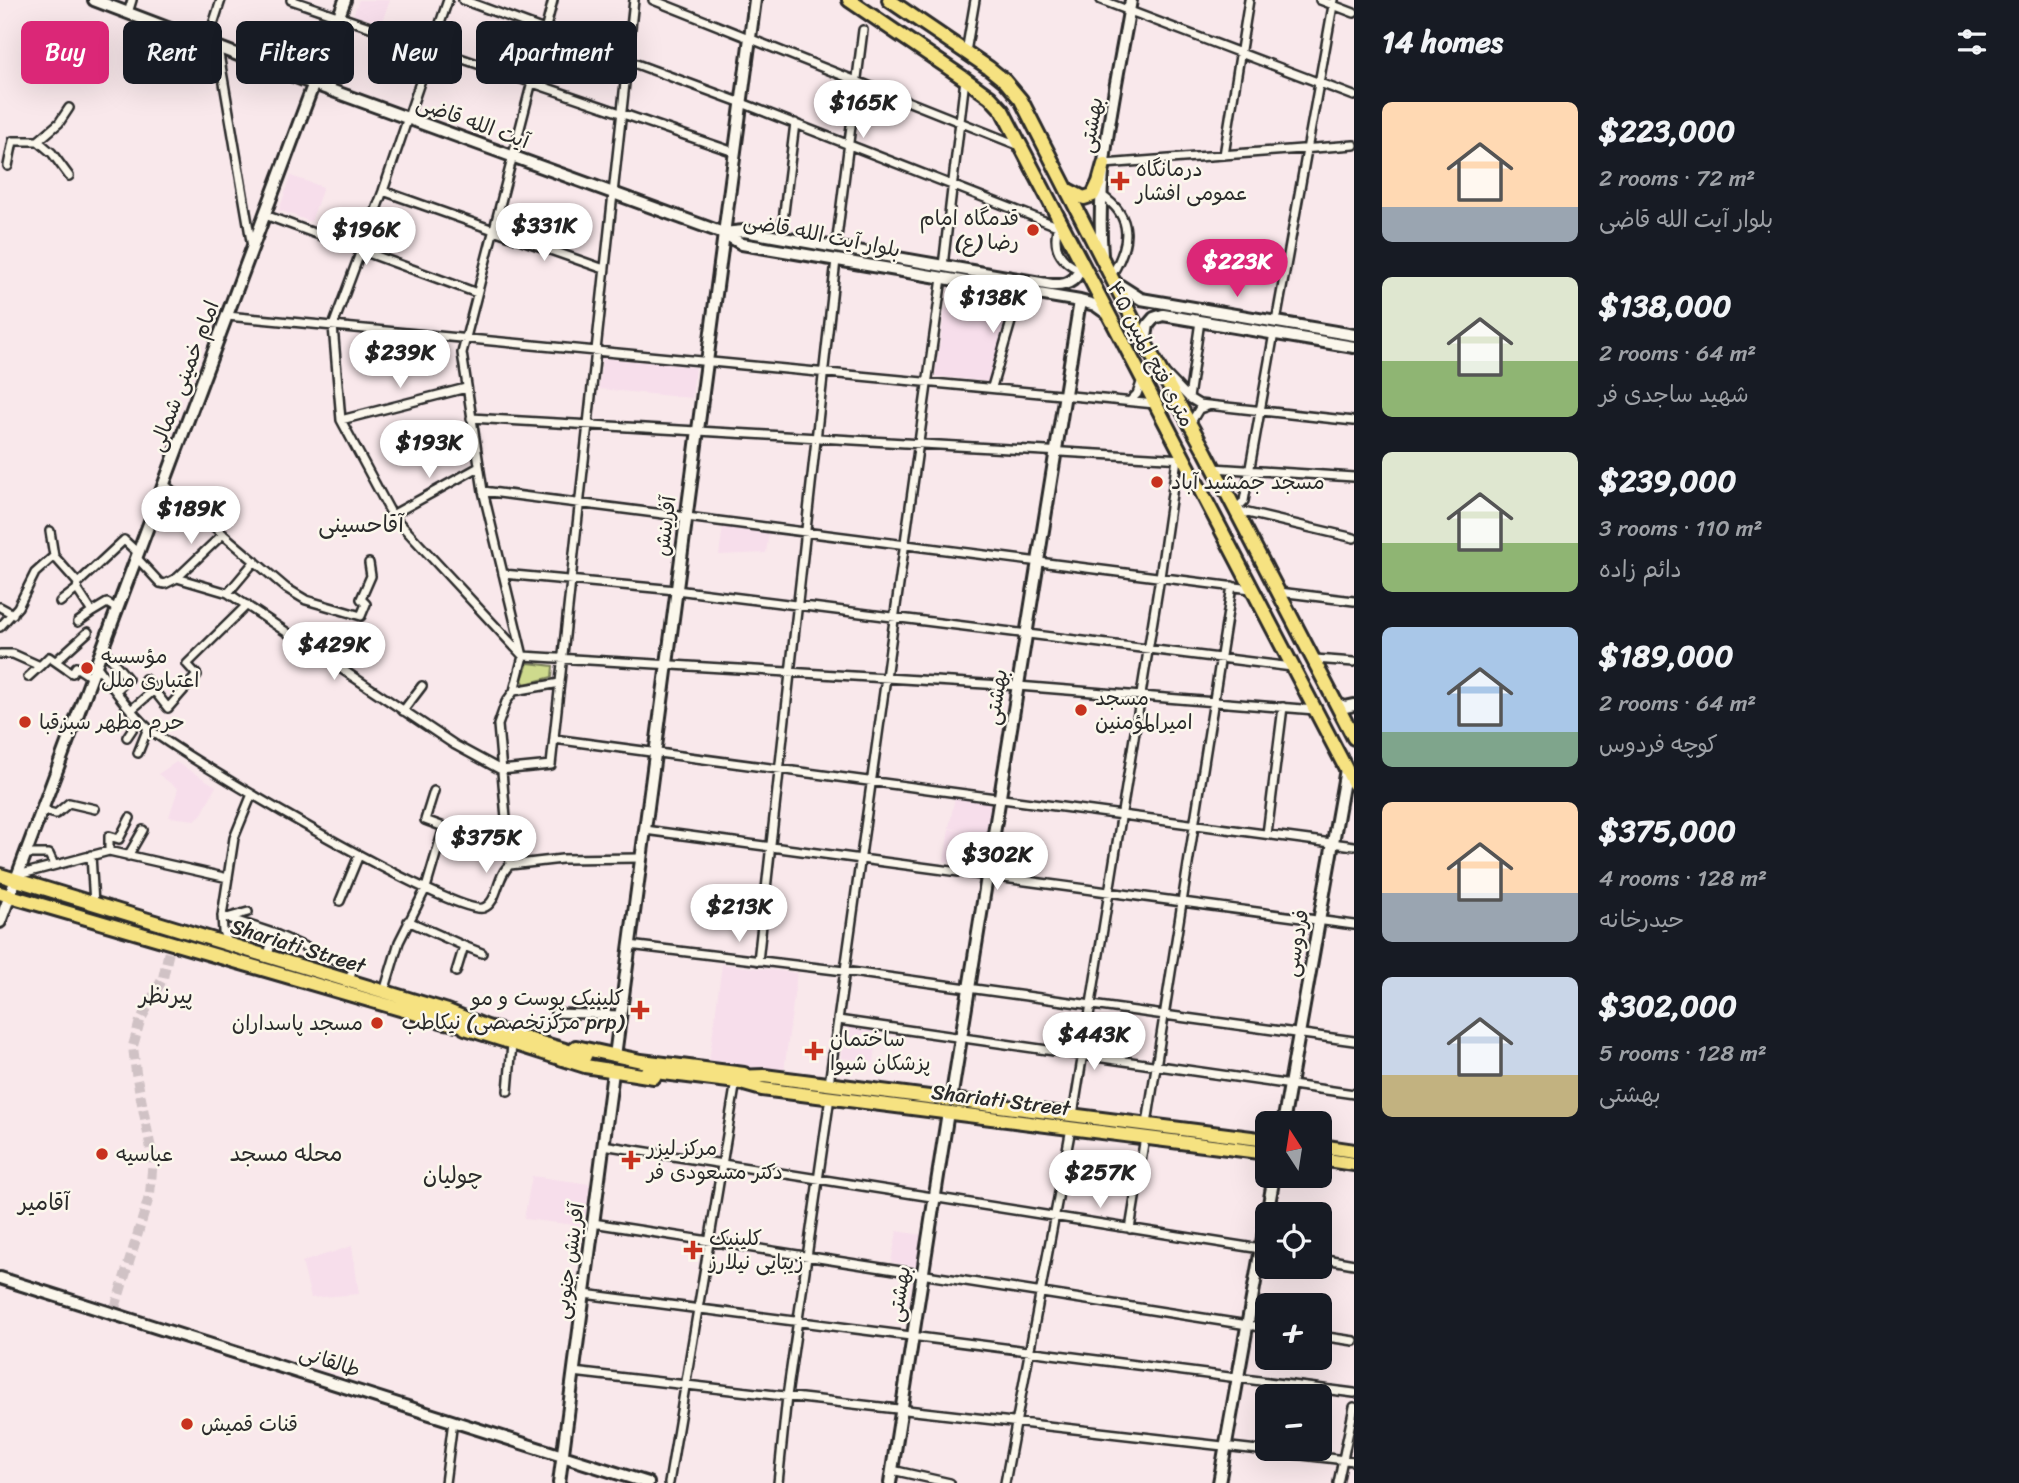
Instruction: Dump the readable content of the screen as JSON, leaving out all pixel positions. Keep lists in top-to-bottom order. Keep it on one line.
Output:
{"streets":{"main road":["آیت الله قاضی","بهشتی","بلوار آیت الله قاضی","۴۵ متری فتح المبین","امام خمینی شمالی","آفرینش","فردوسی","Shariati Street","آفرینش جنوبی","طالقانی"]},"crossings":[["آیت الله قاضی","بلوار آیت الله قاضی"],["آیت الله قاضی","امام خمینی شمالی"],["آیت الله قاضی","آفرینش"],["بهشتی","بلوار آیت الله قاضی"],["بهشتی","۴۵ متری فتح المبین"],["بهشتی","Shariati Street"],["بلوار آیت الله قاضی","۴۵ متری فتح المبین"],["بلوار آیت الله قاضی","آفرینش"],["۴۵ متری فتح المبین","فردوسی"],["امام خمینی شمالی","Shariati Street"],["آفرینش جنوبی","طالقانی"]],"districts":["آقاحسینی","پیرنظر","محله مسجد","چولیان","آقامیر"],"places":{"health":["درمانگاه عمومی افشار","کلینیک پوست و مو نیکاطب (مرکزتخصصی prp)","ساختمان پزشکان شیوا","مرکز لیزر دکتر مسعودی فر","کلینیک زیبایی نیلارز"],"other":["قدمگاه امام رضا (ع)","مسجد جمشید آباد","مؤسسه اعتباری ملل","مسجد امیرالمؤمنین","حرم مطهر سبزقبا","مسجد پاسداران","عباسیه","قنات قمیش"]},"north":"top","page":{"heading":"14 homes","chip":["Buy","Rent","Filters","New","Apartment"],"price":["$165K","$331K","$196K","$223K","$138K","$239K","$193K","$189K","$429K","$375K","$302K","$213K","$443K","$257K"],"list":[{"name":"$223,000","note":"2 rooms · 72 m² · بلوار آیت‌ الله قاضی"},{"name":"$138,000","note":"2 rooms · 64 m² · شهید ساجدی فر"},{"name":"$239,000","note":"3 rooms · 110 m² · دائم زاده"},{"name":"$189,000","note":"2 rooms · 64 m² · کوچه فردوس"},{"name":"$375,000","note":"4 rooms · 128 m² · حیدرخانه"},{"name":"$302,000","note":"5 rooms · 128 m² · بهشتی"}],"map_buttons":["+","−"]}}
